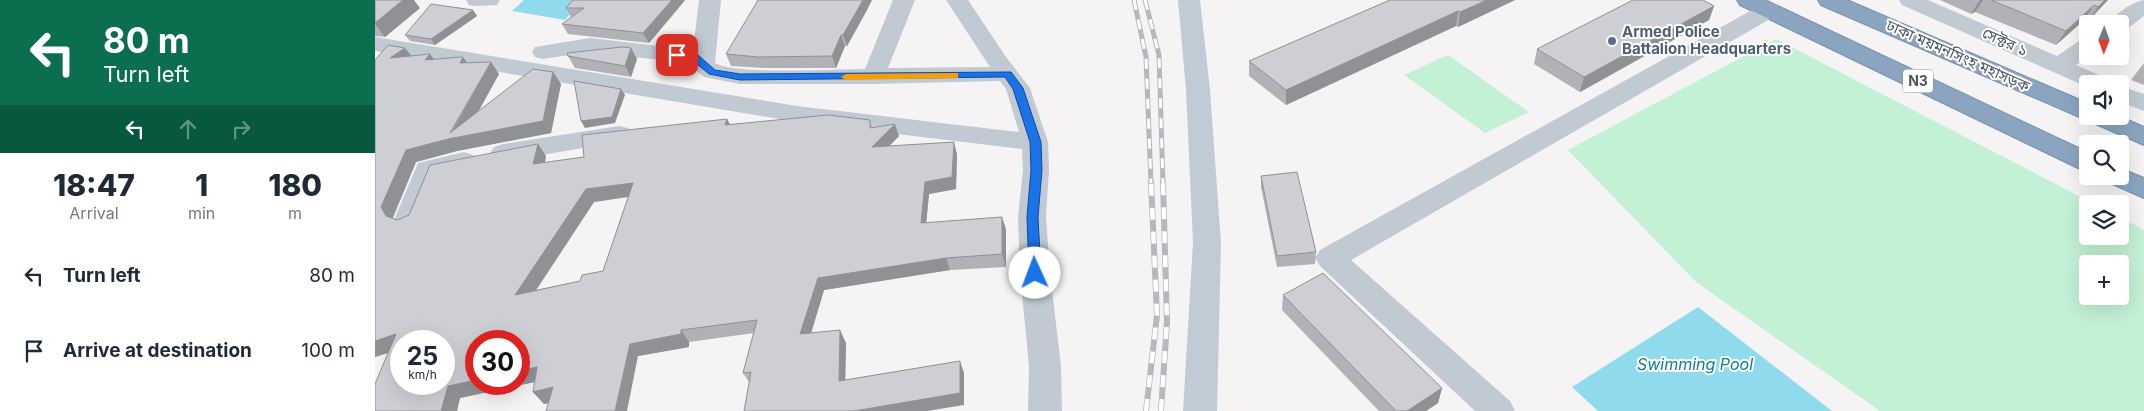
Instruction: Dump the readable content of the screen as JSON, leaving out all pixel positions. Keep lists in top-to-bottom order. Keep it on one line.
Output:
{"streets":{"highway":["ঢাকা ময়মনসিংহ মহাসড়ক","N3"],"street":["সেক্টর ১"]},"water":["Swimming Pool"],"places":["Armed Police Battalion Headquarters"],"north":"bottom","page":{"turn":["80 m","Turn left"],"map_buttons":"+","eta":["18:47","Arrival","1","min","180","m"],"list":[{"name":"Turn left","value":"80 m"},{"name":"Arrive at destination","value":"100 m"}],"speed":"25 km/h","limit":"30"}}
